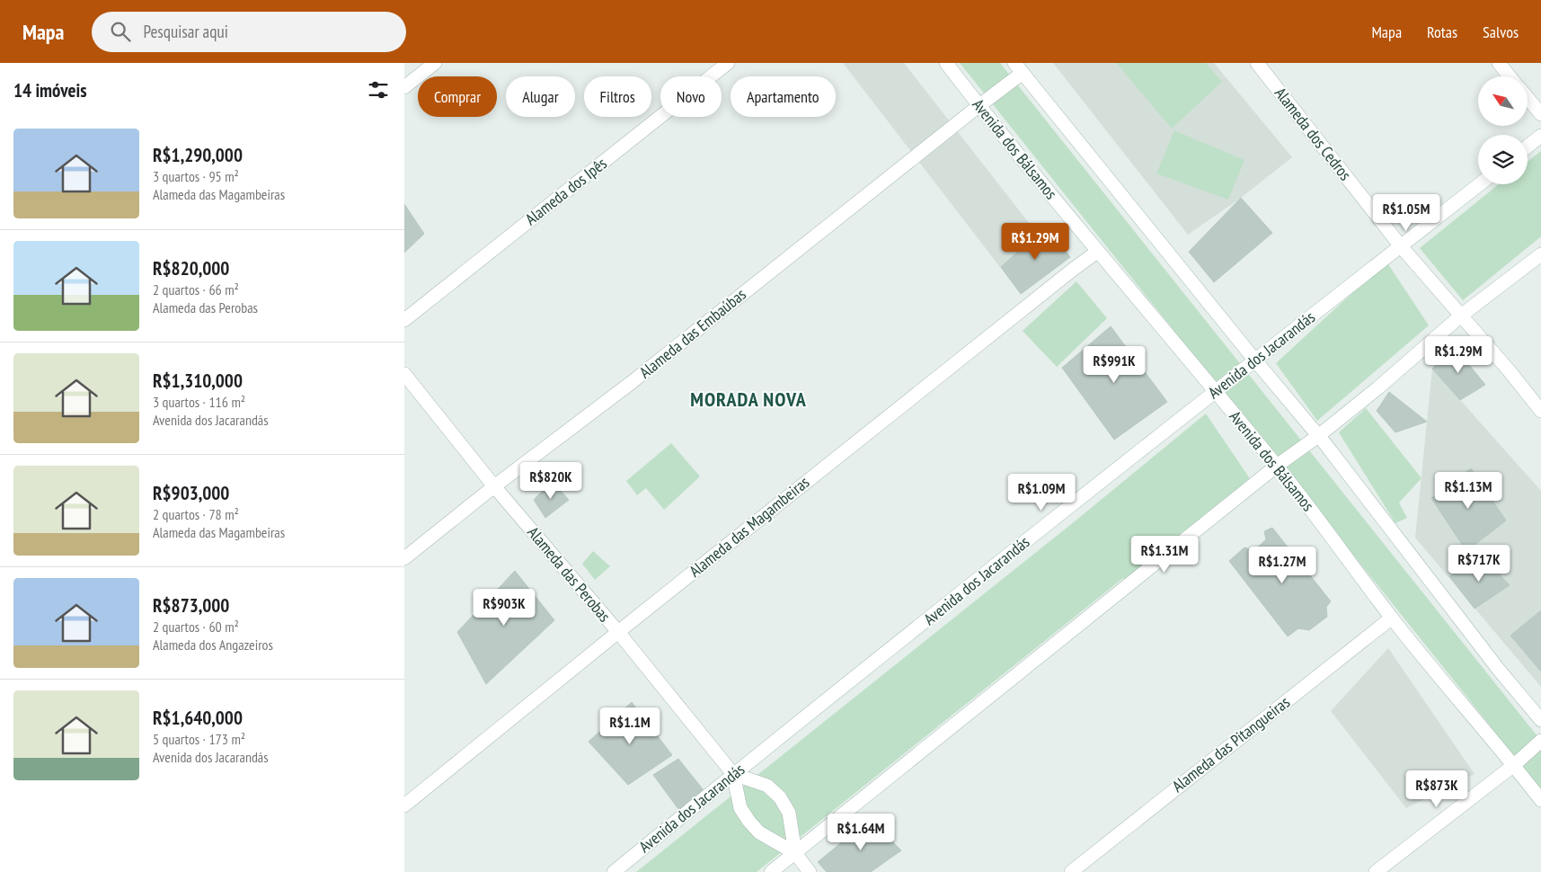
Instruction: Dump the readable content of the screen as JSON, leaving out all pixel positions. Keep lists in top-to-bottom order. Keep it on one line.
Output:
{"streets":{"street":["Alameda dos Cedros","Avenida dos Bálsamos","Alameda dos Ipês","Alameda das Embaúbas","Avenida dos Jacarandás","Alameda das Magambeiras","Alameda das Perobas","Alameda das Pitangueiras"]},"crossings":[["Alameda dos Cedros","Avenida dos Jacarandás"],["Avenida dos Bálsamos","Alameda das Embaúbas"],["Avenida dos Bálsamos","Avenida dos Jacarandás"],["Avenida dos Bálsamos","Alameda das Magambeiras"],["Avenida dos Bálsamos","Alameda das Pitangueiras"],["Alameda das Embaúbas","Alameda das Perobas"],["Avenida dos Jacarandás","Alameda das Perobas"],["Alameda das Magambeiras","Alameda das Perobas"]],"districts":["MORADA NOVA"],"north":"top left","page":{"header":"Mapa","search":"Pesquisar aqui","nav":["Mapa","Rotas","Salvos"],"heading":"14 imóveis","chip":["Comprar","Alugar","Filtros","Novo","Apartamento"],"list":[{"name":"R$1,290,000","note":"3 quartos · 95 m² · Alameda das Magambeiras"},{"name":"R$820,000","note":"2 quartos · 66 m² · Alameda das Perobas"},{"name":"R$1,310,000","note":"3 quartos · 116 m² · Avenida dos Jacarandás"},{"name":"R$903,000","note":"2 quartos · 78 m² · Alameda das Magambeiras"},{"name":"R$873,000","note":"2 quartos · 60 m² · Alameda dos Angazeiros"},{"name":"R$1,640,000","note":"5 quartos · 173 m² · Avenida dos Jacarandás"}],"price":["R$1.05M","R$1.29M","R$1.29M","R$991K","R$820K","R$1.13M","R$1.09M","R$1.31M","R$717K","R$1.27M","R$903K","R$1.1M","R$873K","R$1.64M"]}}
